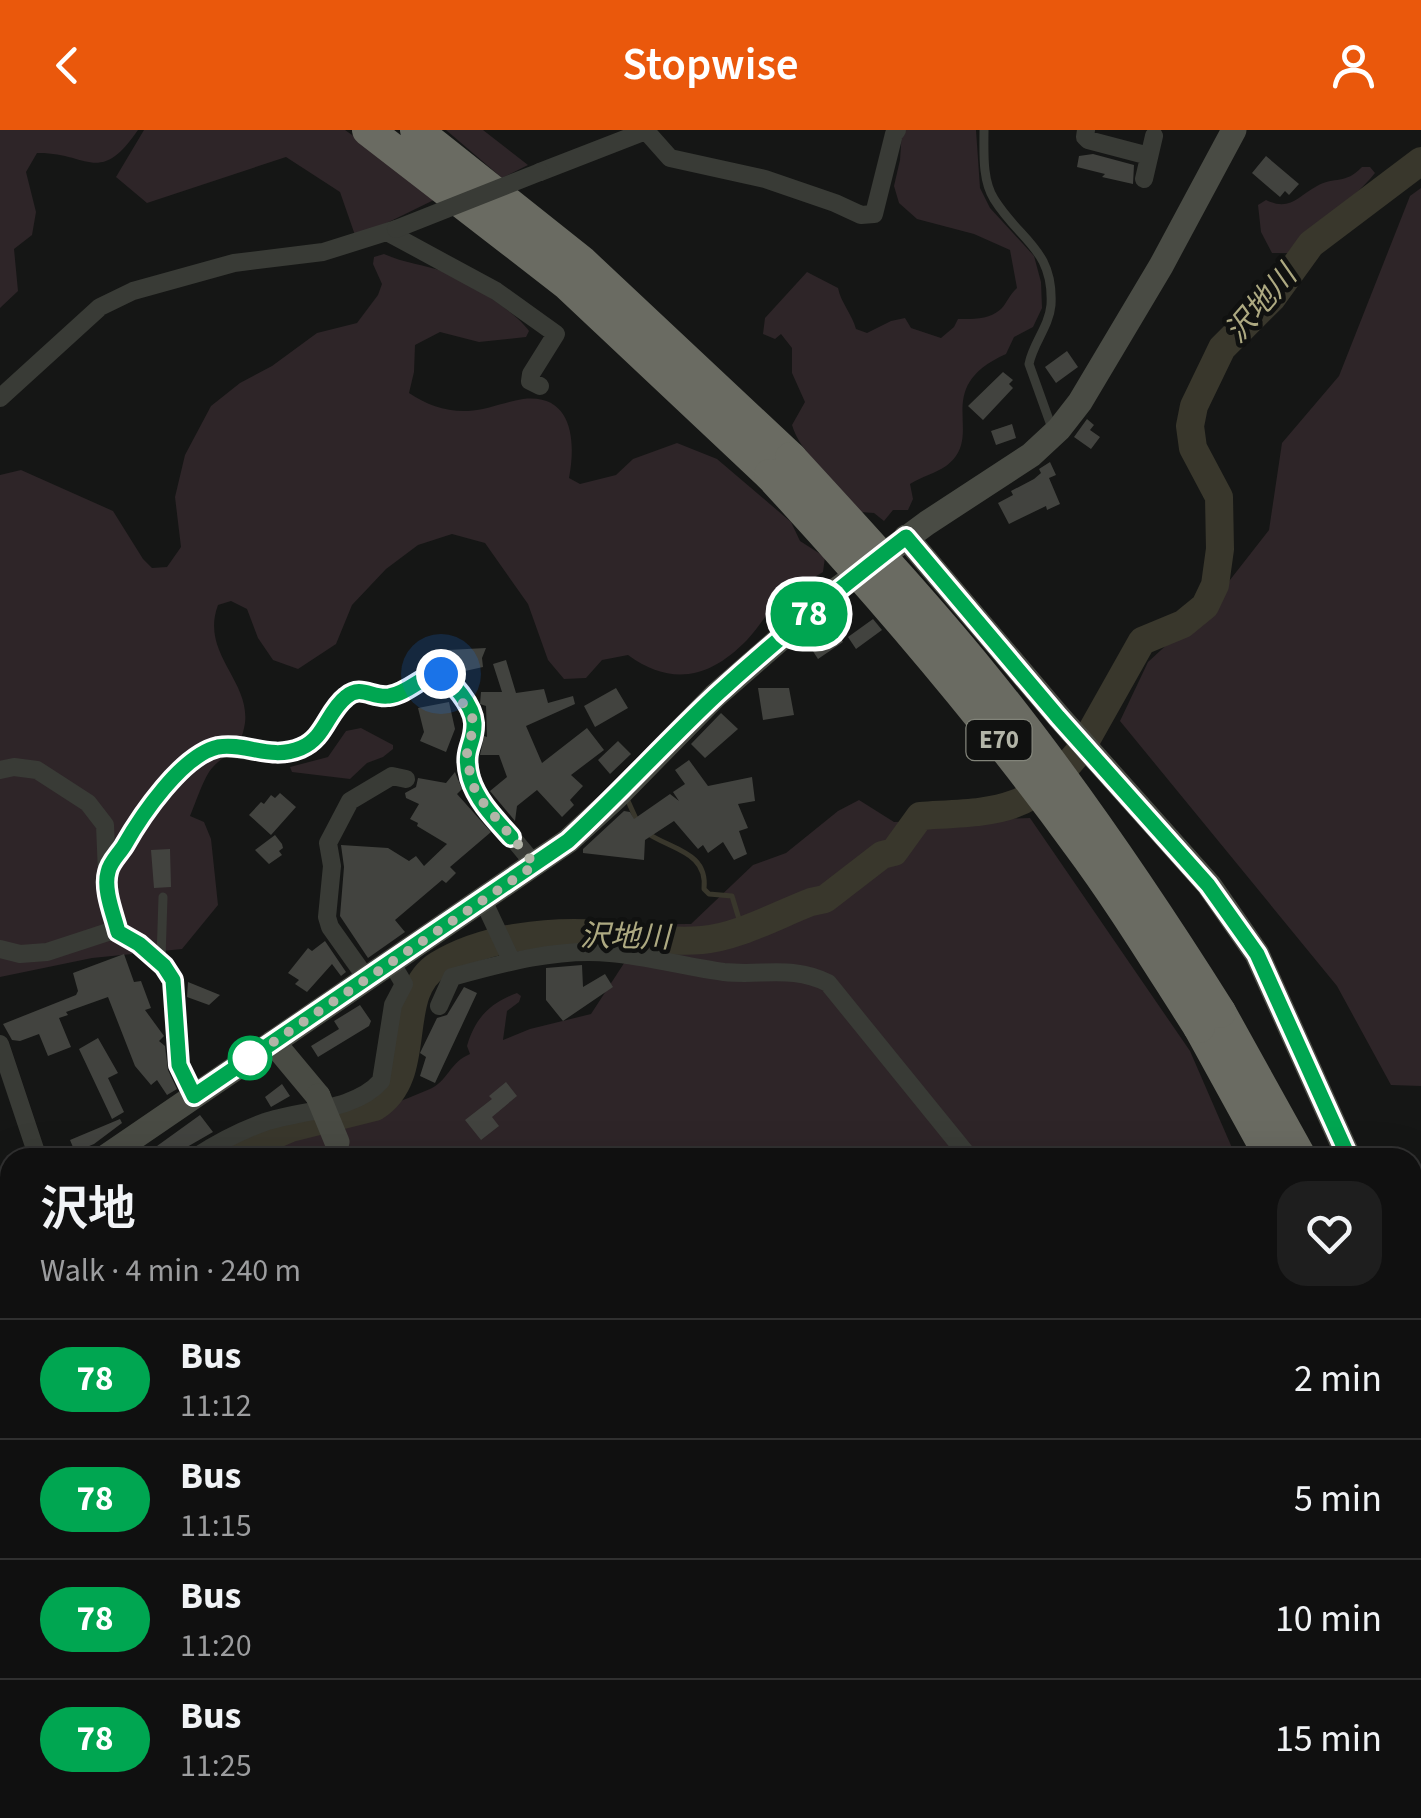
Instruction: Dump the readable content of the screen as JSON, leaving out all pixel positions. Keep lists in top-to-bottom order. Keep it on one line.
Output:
{"streets":{"highway":["E70"]},"water":["沢地川"],"lines":["bus line 78"],"page":{"header":"Stopwise","on_map":"78","heading":["沢地","Walk · 4 min · 240 m"],"list":[{"mark":"78","name":"Bus","note":"11:12","value":"2 min"},{"mark":"78","name":"Bus","note":"11:15","value":"5 min"},{"mark":"78","name":"Bus","note":"11:20","value":"10 min"},{"mark":"78","name":"Bus","note":"11:25","value":"15 min"}]}}
